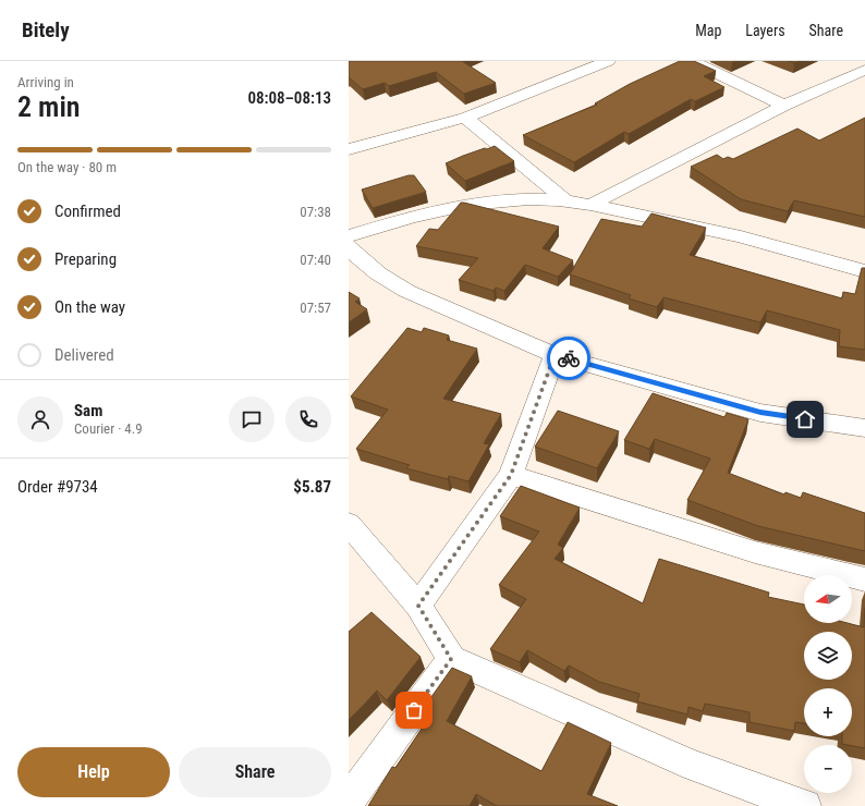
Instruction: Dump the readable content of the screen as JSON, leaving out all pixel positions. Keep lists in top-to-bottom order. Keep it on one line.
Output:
{"north":"left","page":{"header":"Bitely","nav":["Map","Layers","Share"],"heading":["2 min","Arriving in","08:08–08:13"],"panel":["Sam","Courier · 4.9","Order #9734","$5.87"],"bar":"On the way · 80 m","list":[["Confirmed","07:38"],["Preparing","07:40"],["On the way","07:57"],"Delivered"],"map_buttons":["+","−"],"buttons":["Help","Share"]}}
